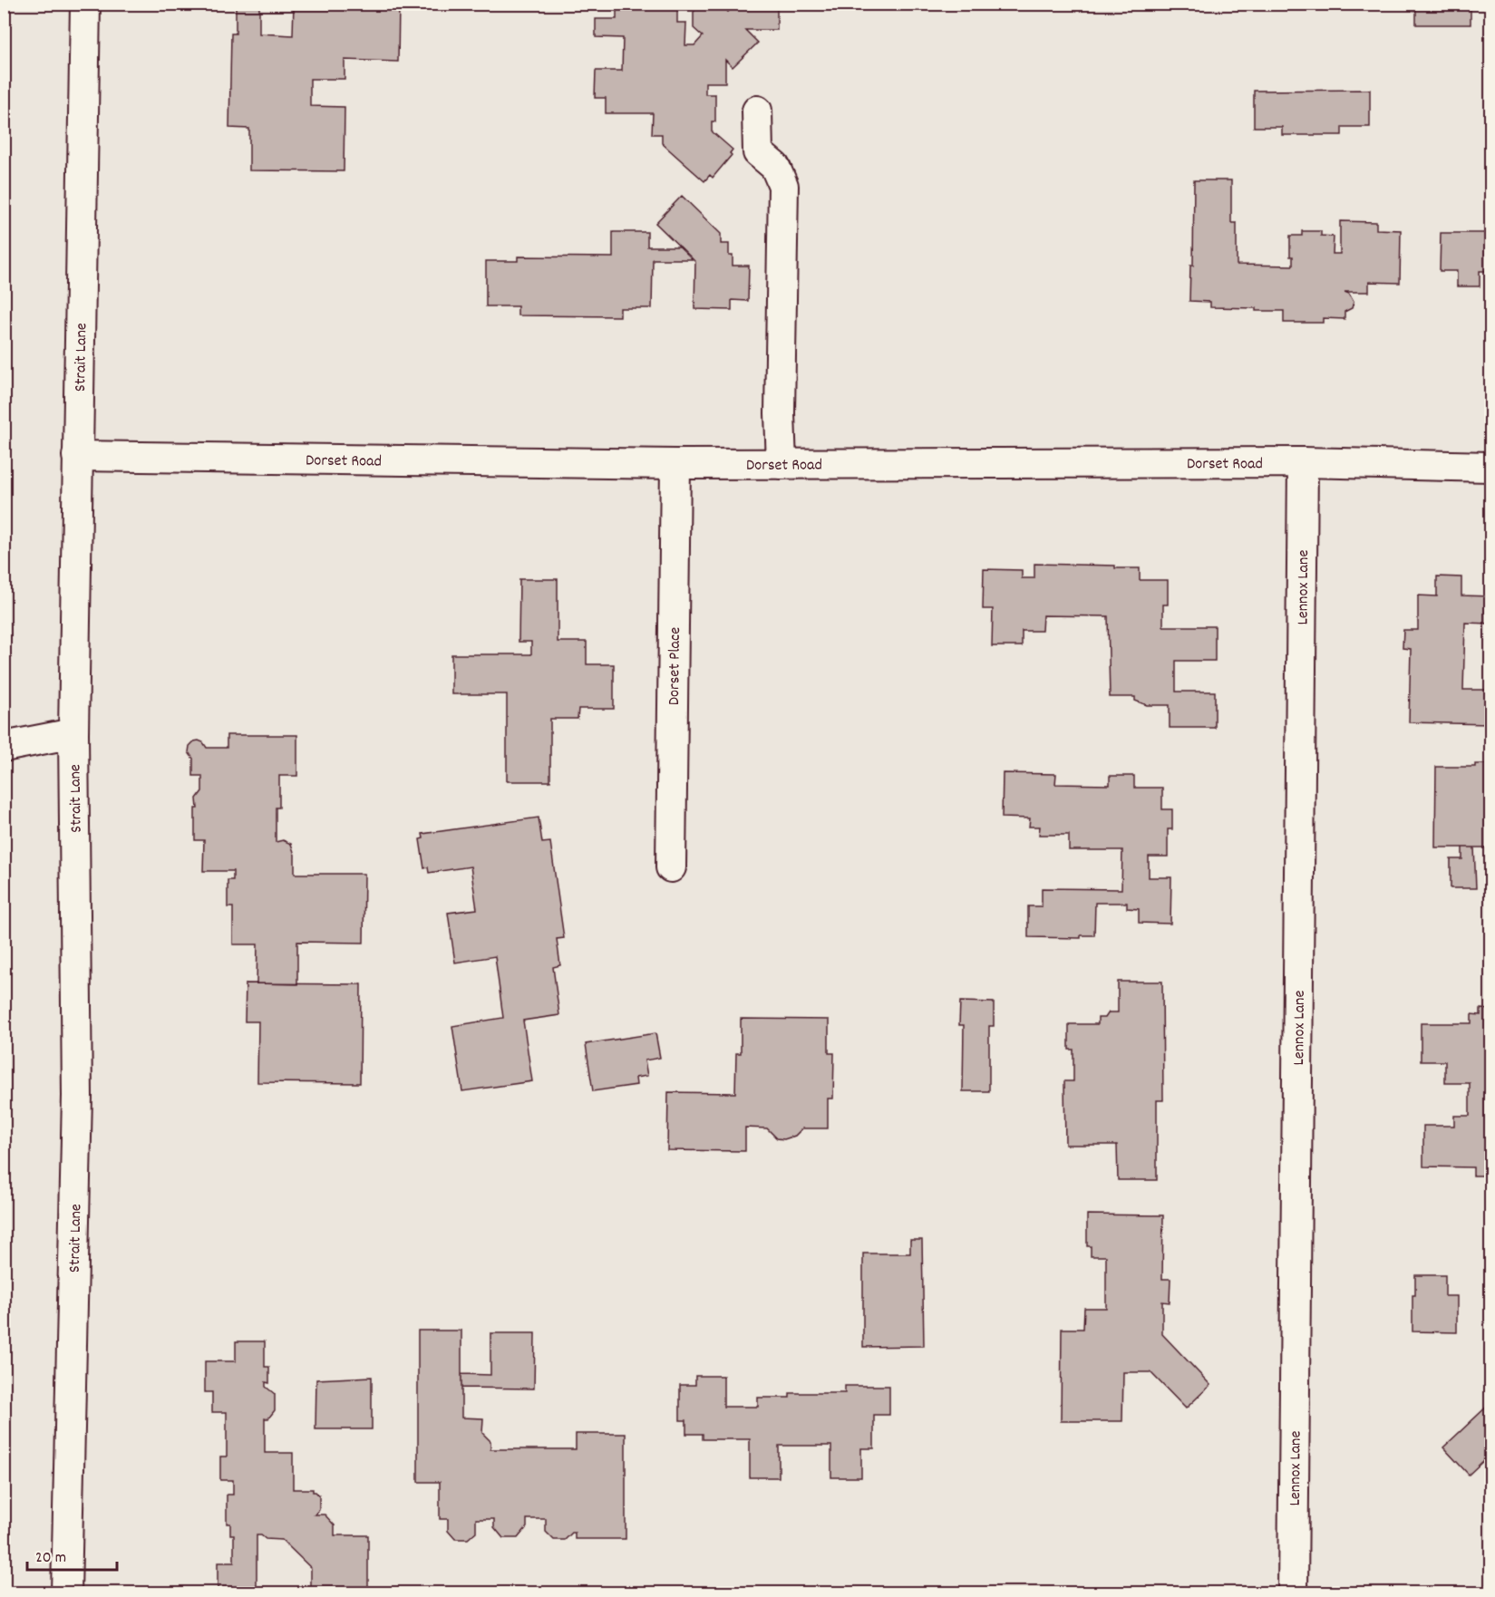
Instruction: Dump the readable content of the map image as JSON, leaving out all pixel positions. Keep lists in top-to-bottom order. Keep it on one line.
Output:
{"streets":{"street":["Strait Lane","Dorset Road","Lennox Lane","Dorset Place"]},"crossings":[["Strait Lane","Dorset Road"],["Dorset Road","Lennox Lane"],["Dorset Road","Dorset Place"]],"scale_bar":"20 m"}
